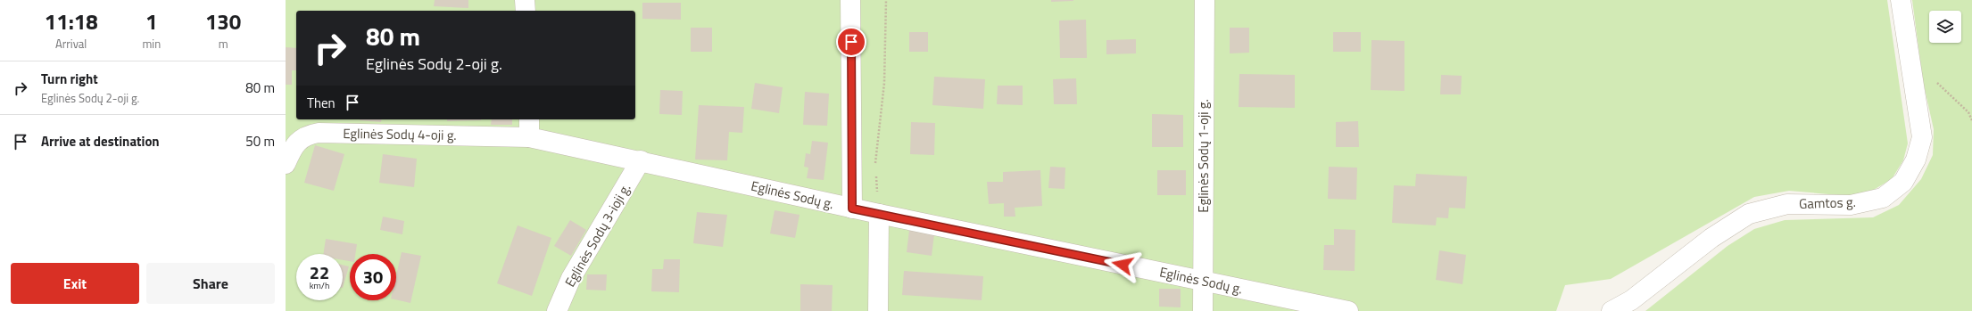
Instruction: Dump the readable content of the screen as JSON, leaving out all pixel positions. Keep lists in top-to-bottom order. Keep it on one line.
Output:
{"streets":{"street":["Eglinės Sodų 4-oji g.","Eglinės Sodų 1-oji g.","Eglinės Sodų g.","Gamtos g.","Eglinės Sodų 3-ioji g."]},"crossings":[["Eglinės Sodų 4-oji g.","Eglinės Sodų g."],["Eglinės Sodų 1-oji g.","Eglinės Sodų g."],["Eglinės Sodų g.","Eglinės Sodų 3-ioji g."]],"page":{"eta":["11:18","Arrival","1","min","130","m"],"turn":["80 m","Eglinės Sodų 2-oji g."],"list":[{"name":"Turn right","note":"Eglinės Sodų 2-oji g.","value":"80 m"},{"name":"Arrive at destination","value":"50 m"}],"then":"Then","speed":"22 km/h","limit":"30","buttons":["Exit","Share"]}}
